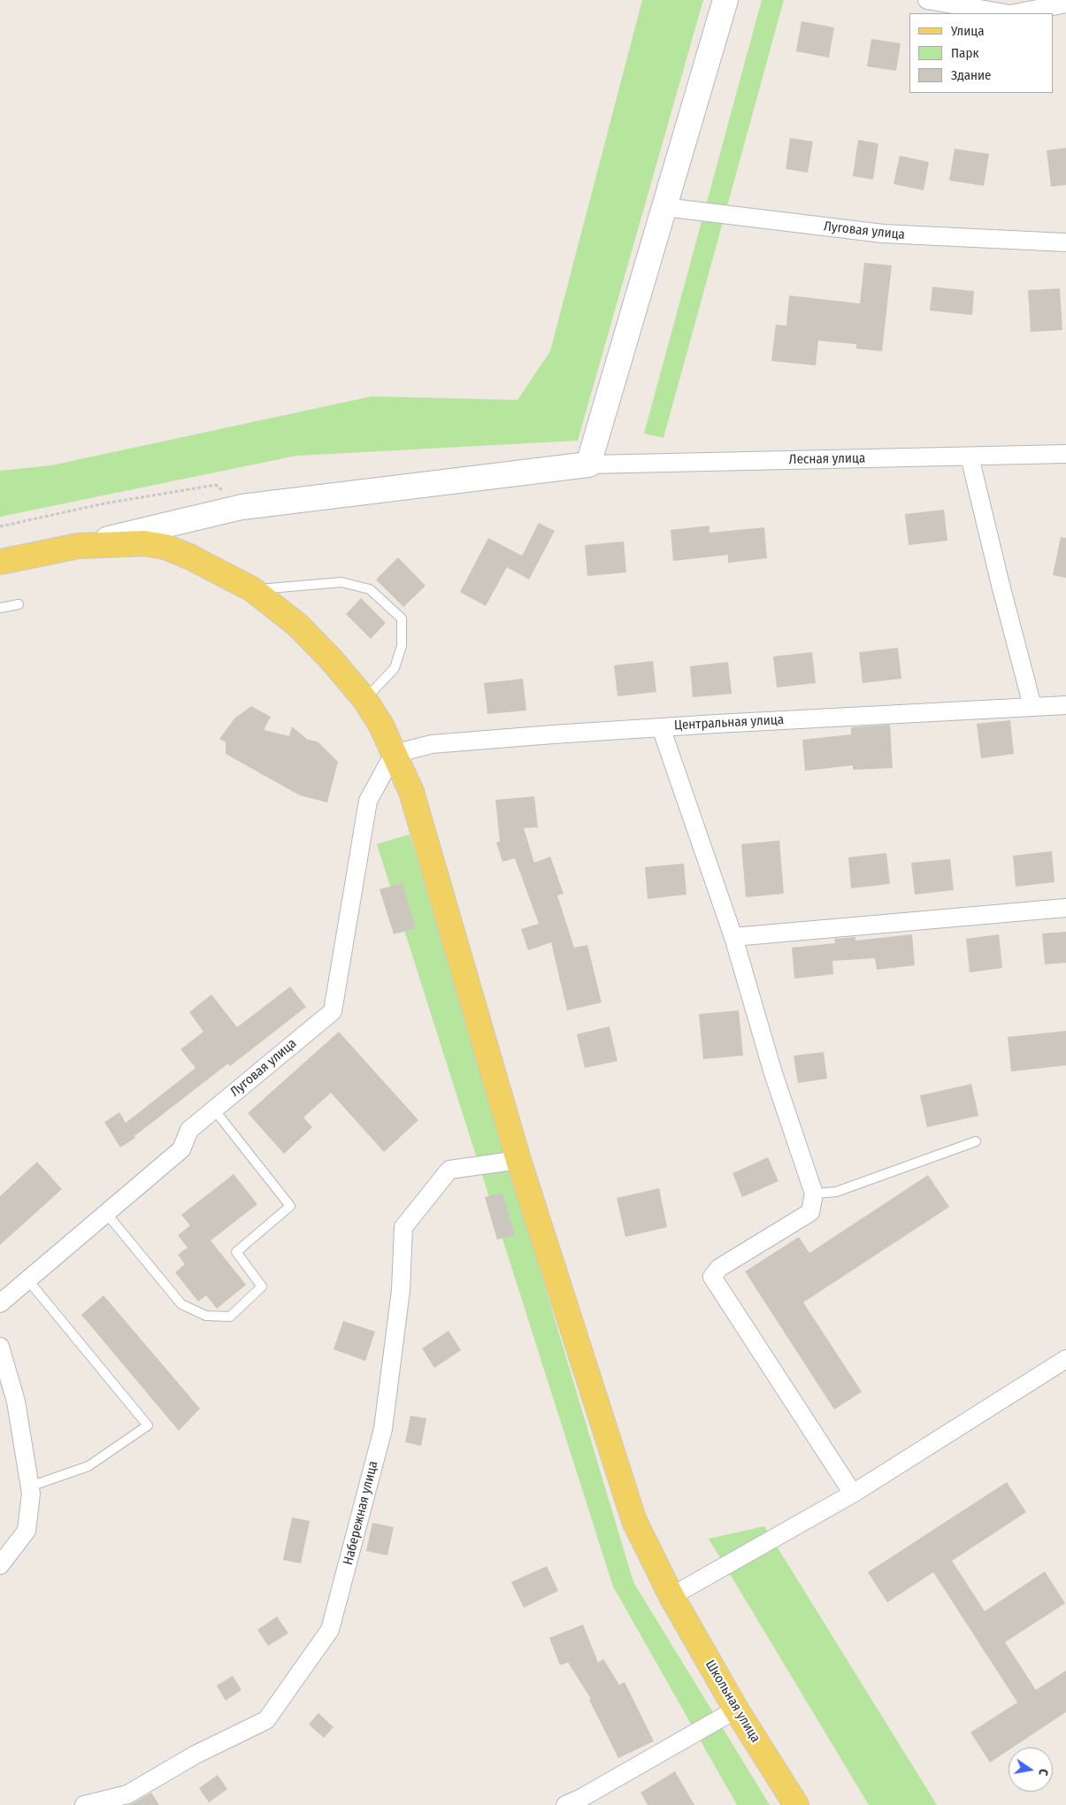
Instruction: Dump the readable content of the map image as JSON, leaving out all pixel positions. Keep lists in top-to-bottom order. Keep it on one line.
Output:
{"streets":{"main road":["Школьная улица"],"street":["Луговая улица","Лесная улица","Центральная улица","Набережная улица"]},"crossings":[["Луговая улица","Центральная улица"],["Луговая улица","Школьная улица"],["Центральная улица","Школьная улица"],["Набережная улица","Школьная улица"]],"legend":["Улица","Парк","Здание"],"north":"right"}
